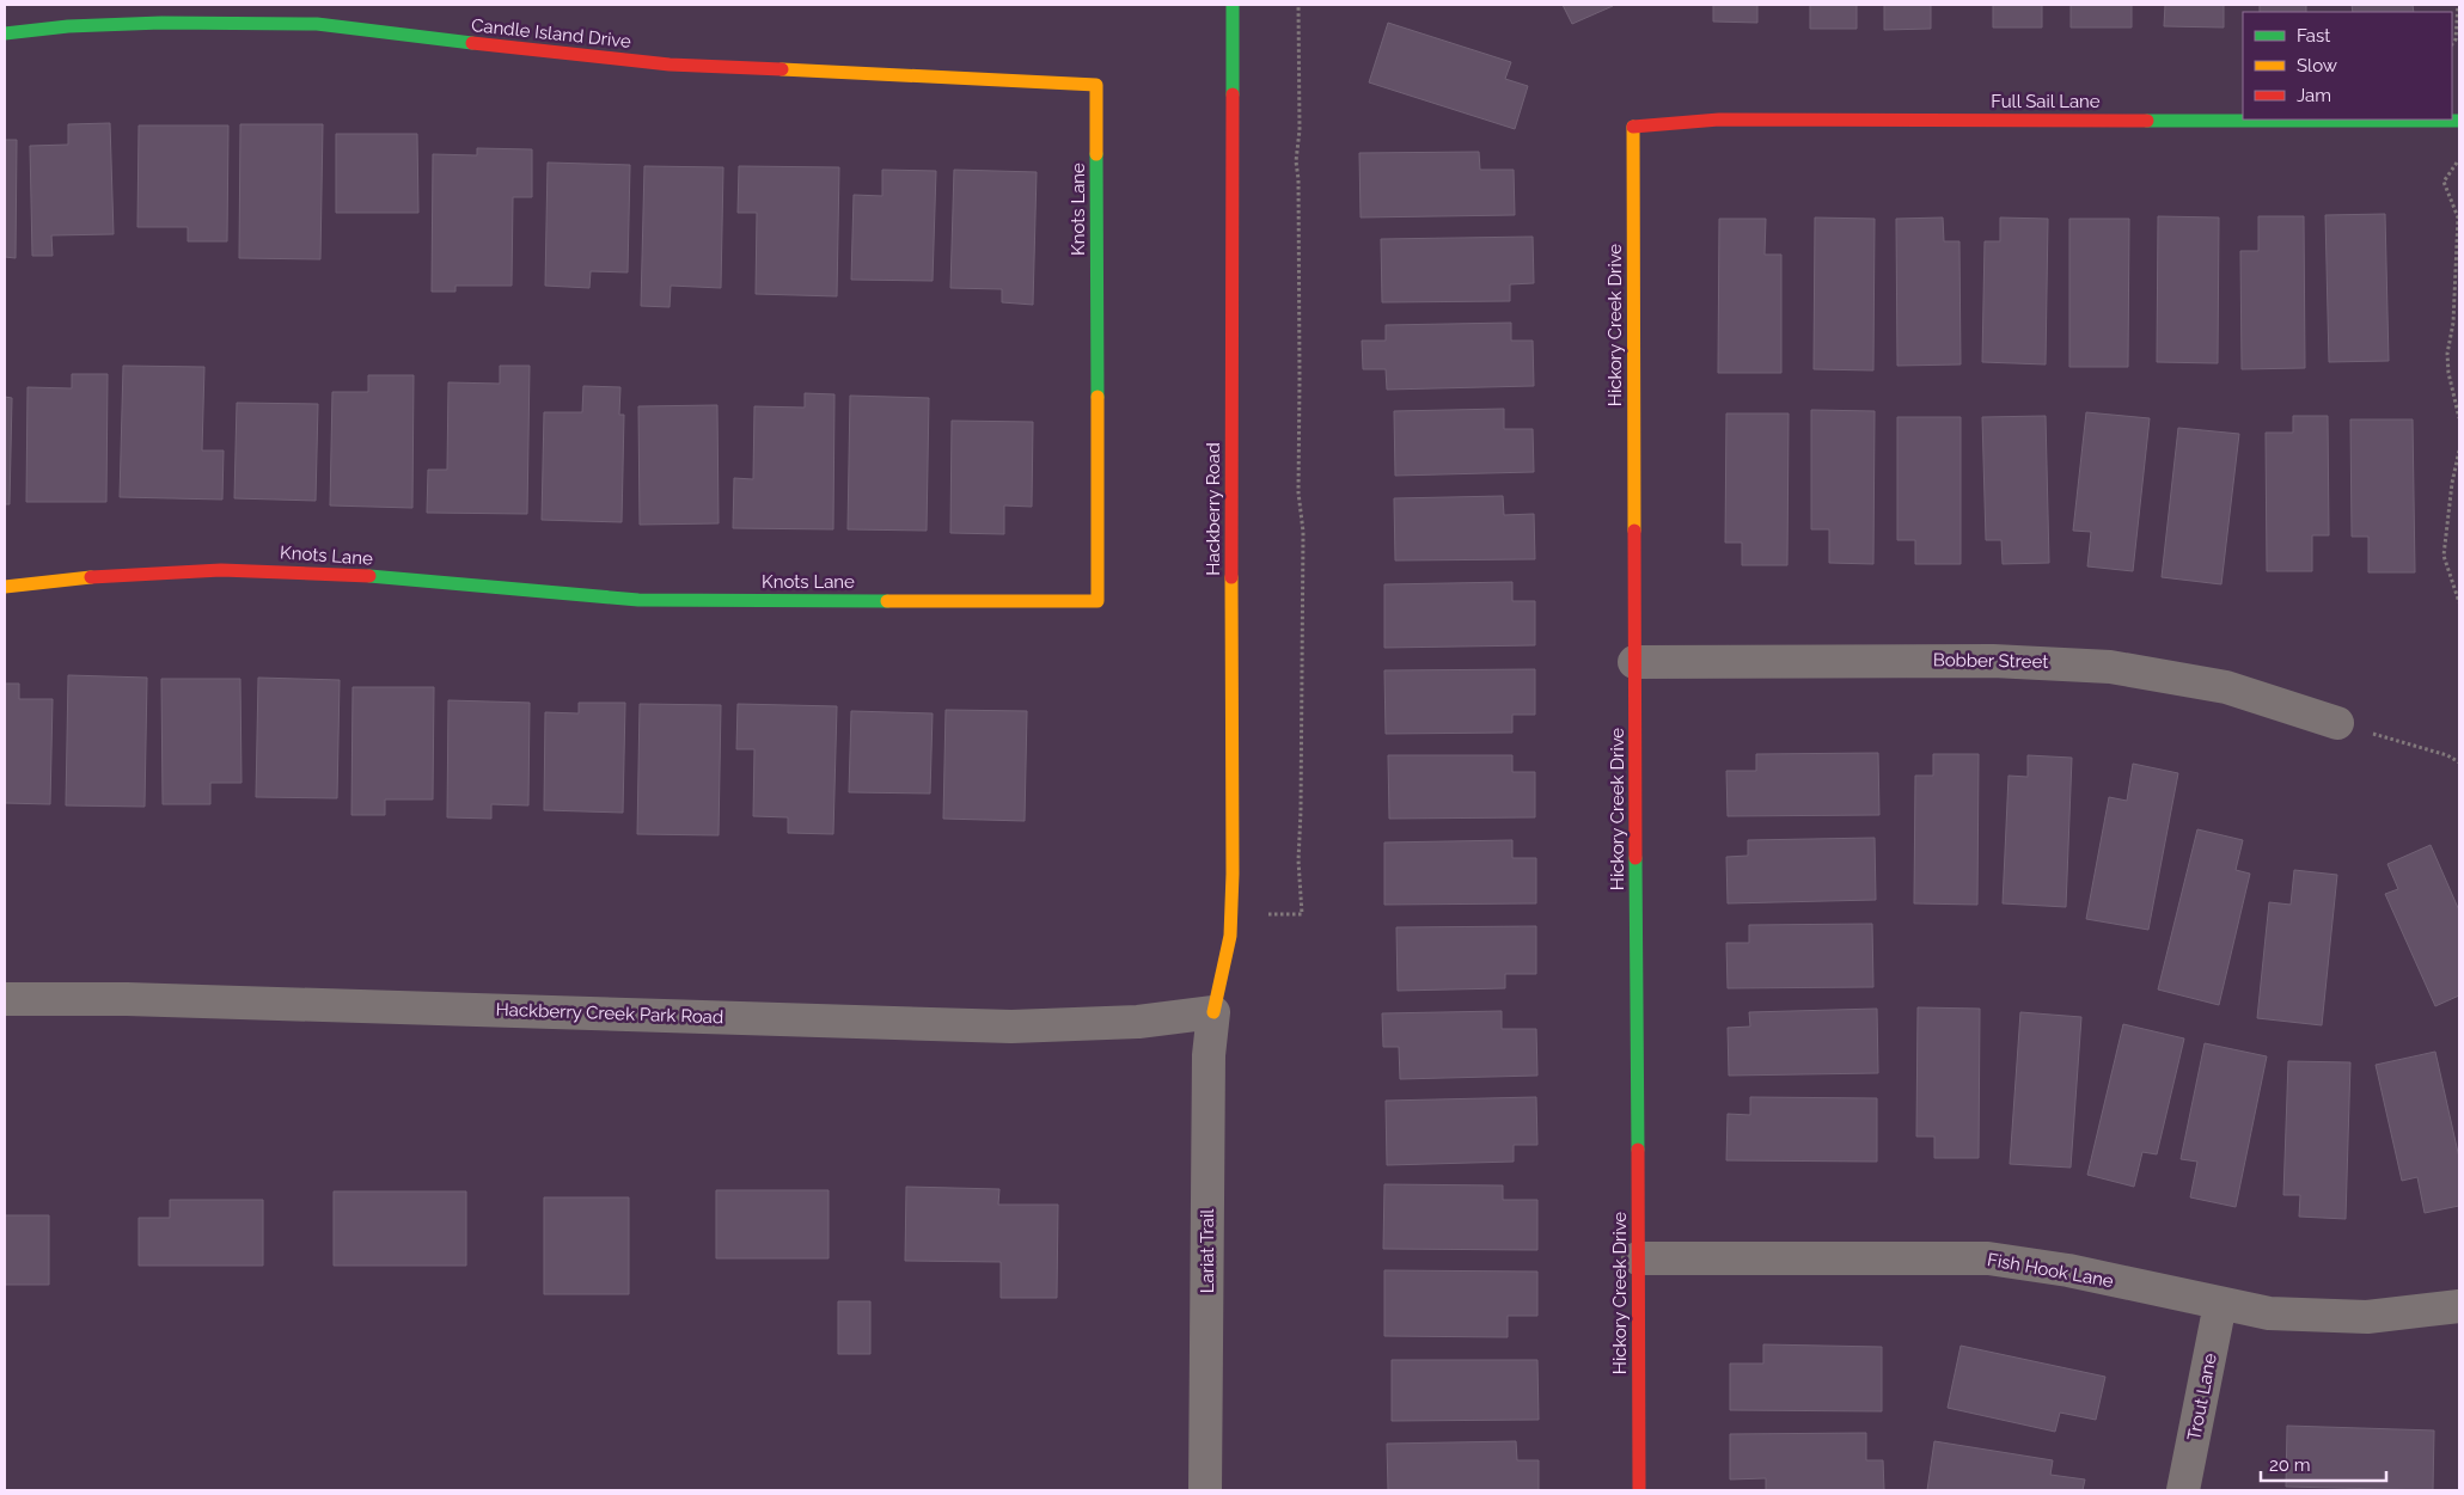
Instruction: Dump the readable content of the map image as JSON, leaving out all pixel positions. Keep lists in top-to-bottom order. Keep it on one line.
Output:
{"streets":{"street":["Candle Island Drive","Full Sail Lane","Knots Lane","Hickory Creek Drive","Hackberry Road","Bobber Street","Hackberry Creek Park Road","Lariat Trail","Fish Hook Lane","Trout Lane"]},"crossings":[["Candle Island Drive","Knots Lane"],["Full Sail Lane","Hickory Creek Drive"],["Hickory Creek Drive","Bobber Street"],["Hickory Creek Drive","Fish Hook Lane"],["Hackberry Road","Hackberry Creek Park Road"],["Hackberry Road","Lariat Trail"],["Hackberry Creek Park Road","Lariat Trail"],["Fish Hook Lane","Trout Lane"]],"legend":["Fast","Slow","Jam"],"scale_bar":"20 m"}
